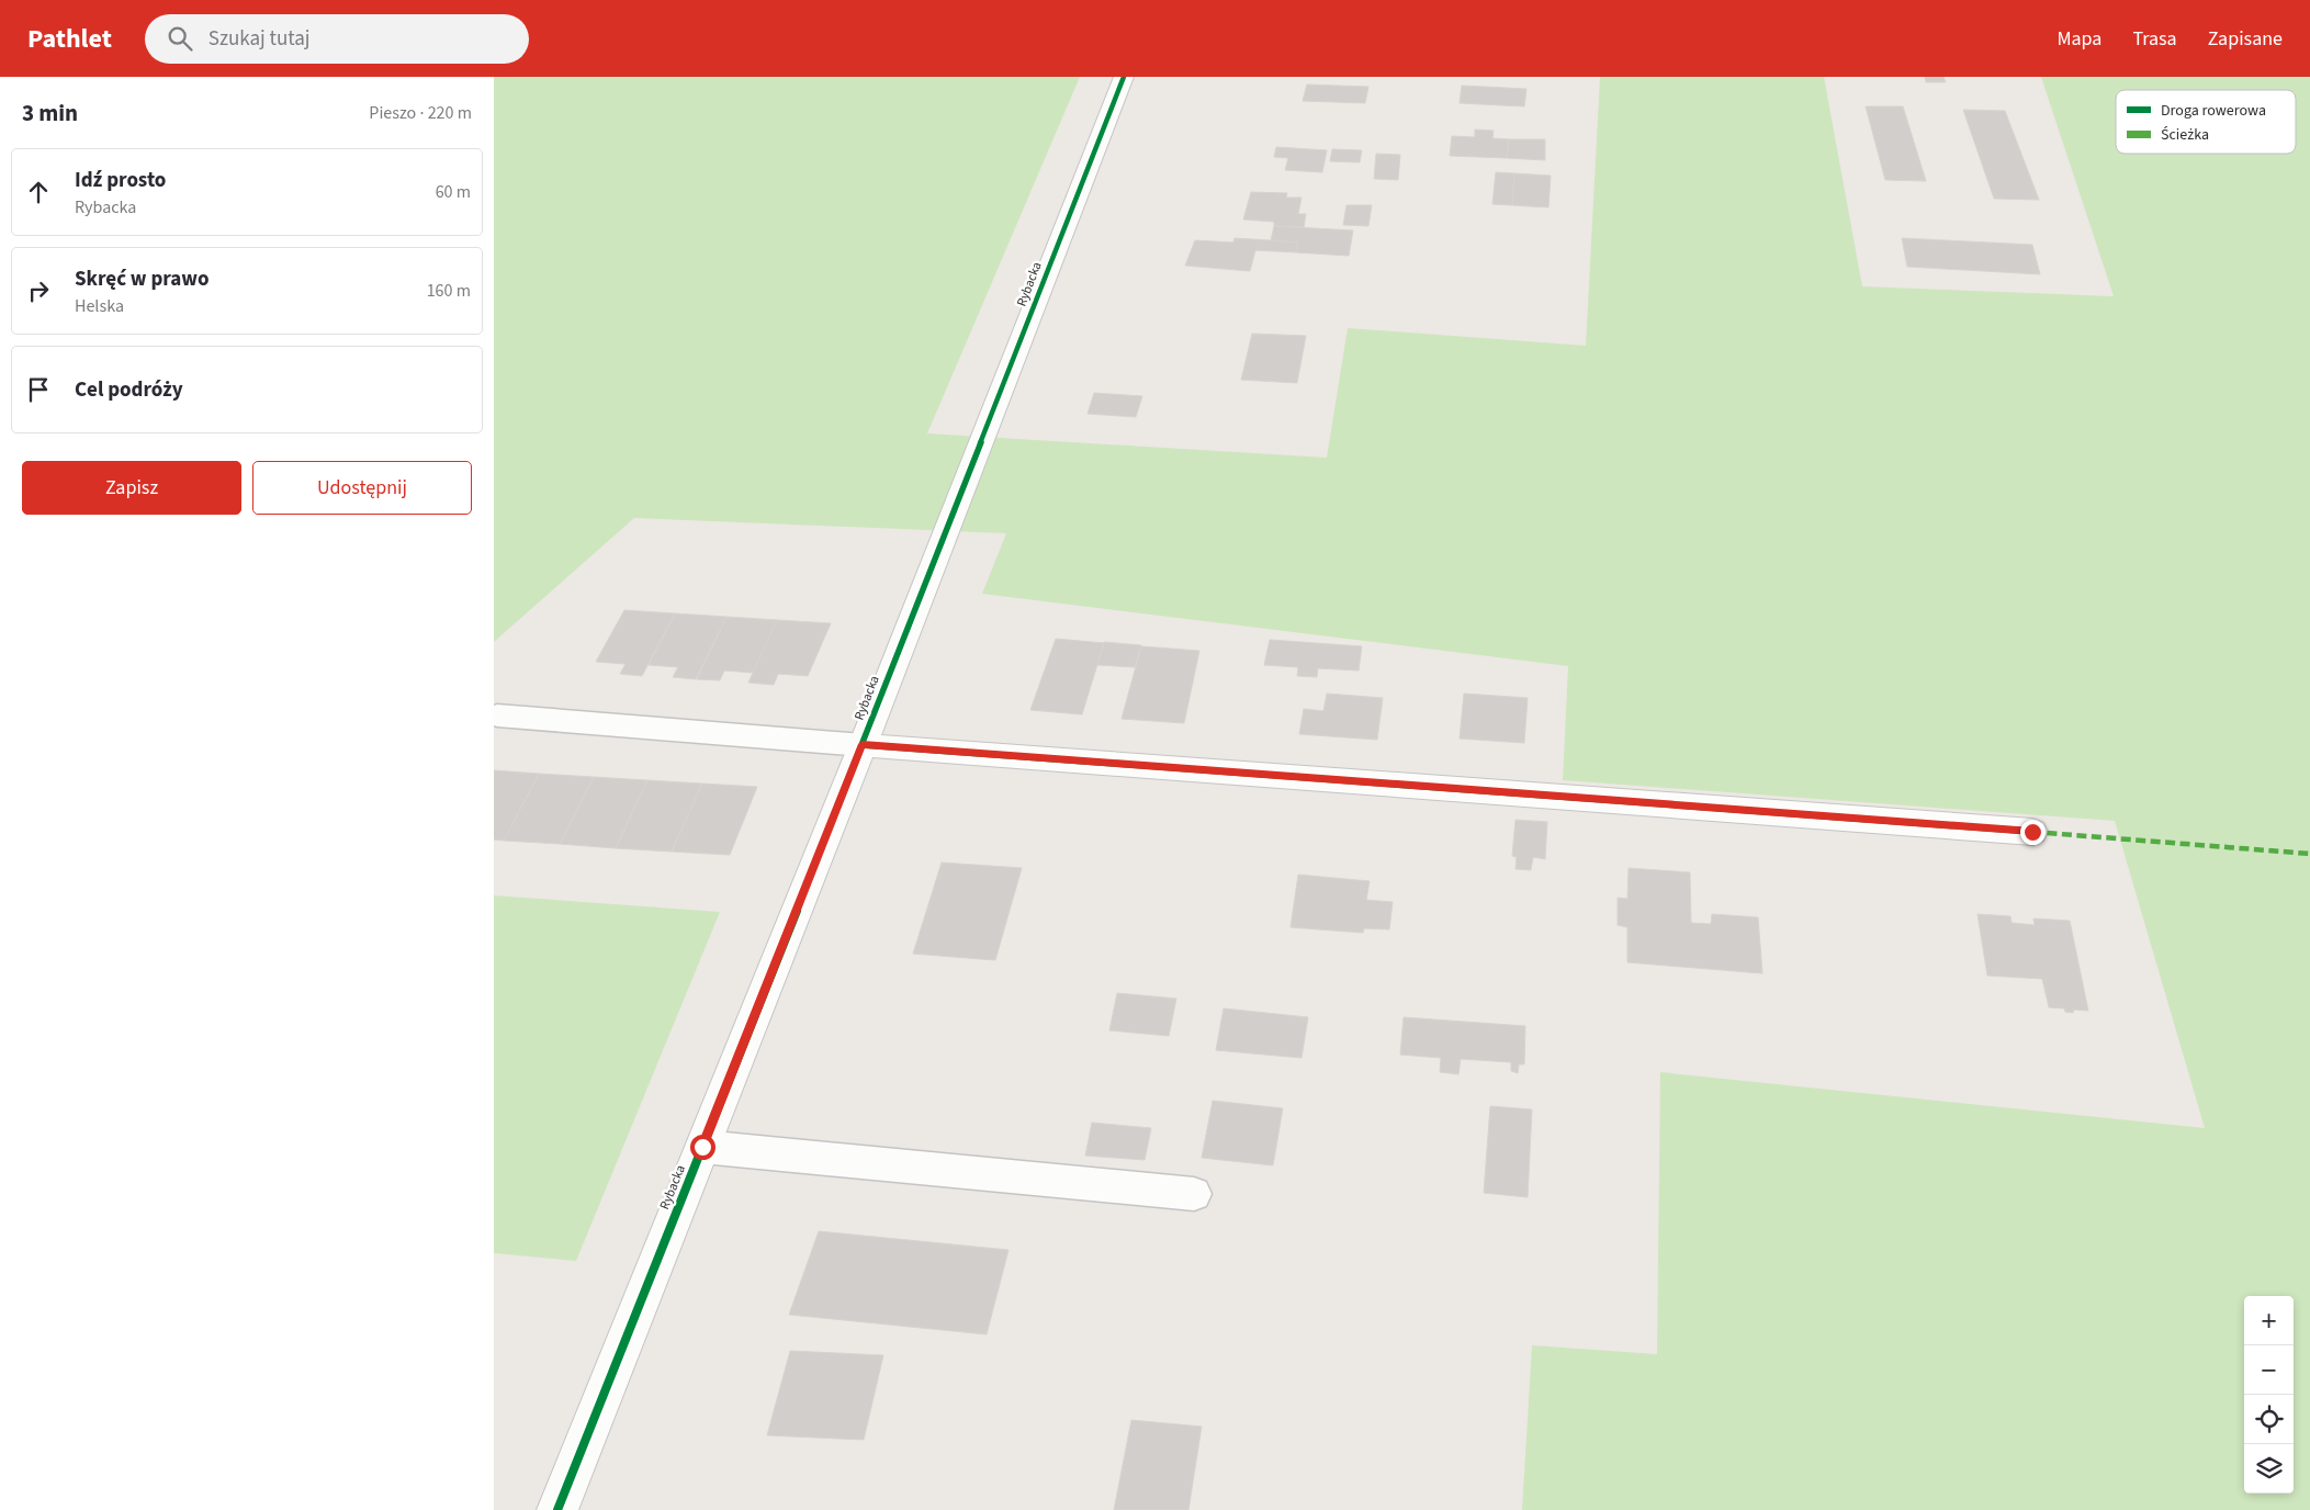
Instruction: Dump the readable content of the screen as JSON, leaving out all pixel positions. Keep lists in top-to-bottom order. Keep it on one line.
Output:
{"streets":{"street":["Rybacka"]},"legend":["Droga rowerowa","Ścieżka"],"page":{"header":"Pathlet","search":"Szukaj tutaj","nav":["Mapa","Trasa","Zapisane"],"heading":["3 min","Pieszo · 220 m"],"list":[["Idź prosto","Rybacka","60 m"],["Skręć w prawo","Helska","160 m"],"Cel podróży"],"buttons":["Zapisz","Udostępnij"],"map_buttons":["+","−"]}}
